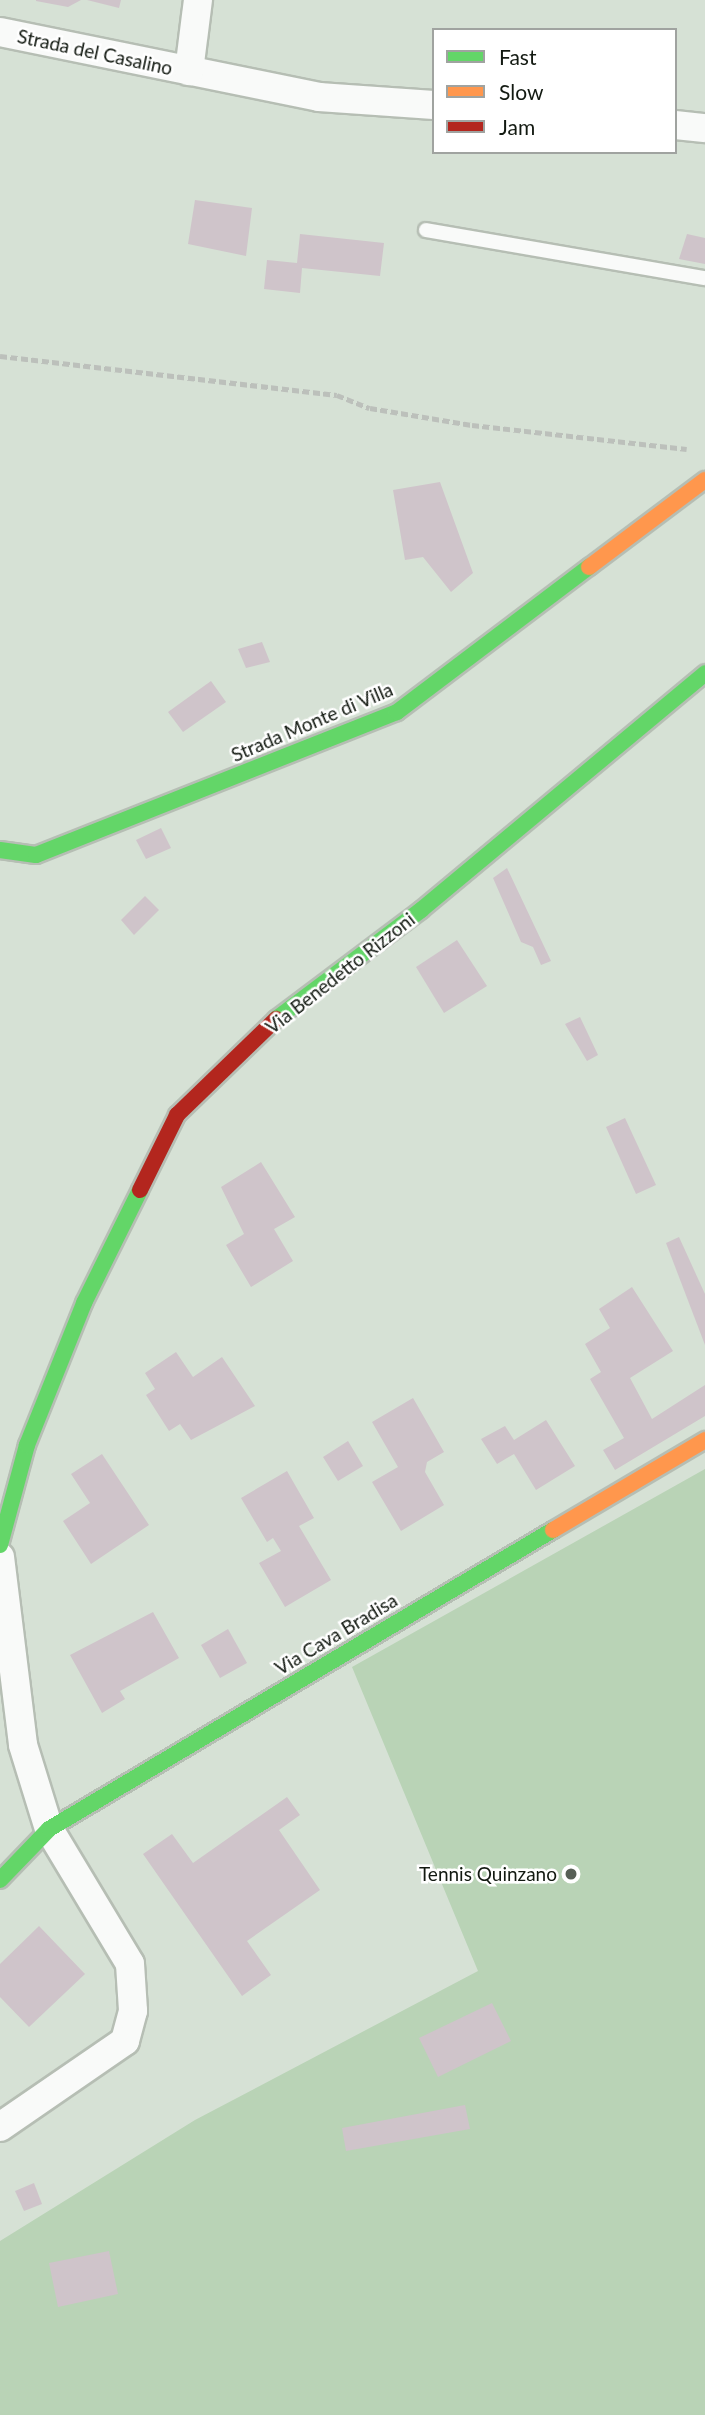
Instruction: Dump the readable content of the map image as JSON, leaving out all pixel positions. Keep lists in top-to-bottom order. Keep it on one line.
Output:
{"streets":{"street":["Strada del Casalino","Strada Monte di Villa","Via Benedetto Rizzoni","Via Cava Bradisa"]},"places":["Tennis Quinzano"],"legend":["Fast","Slow","Jam"]}
